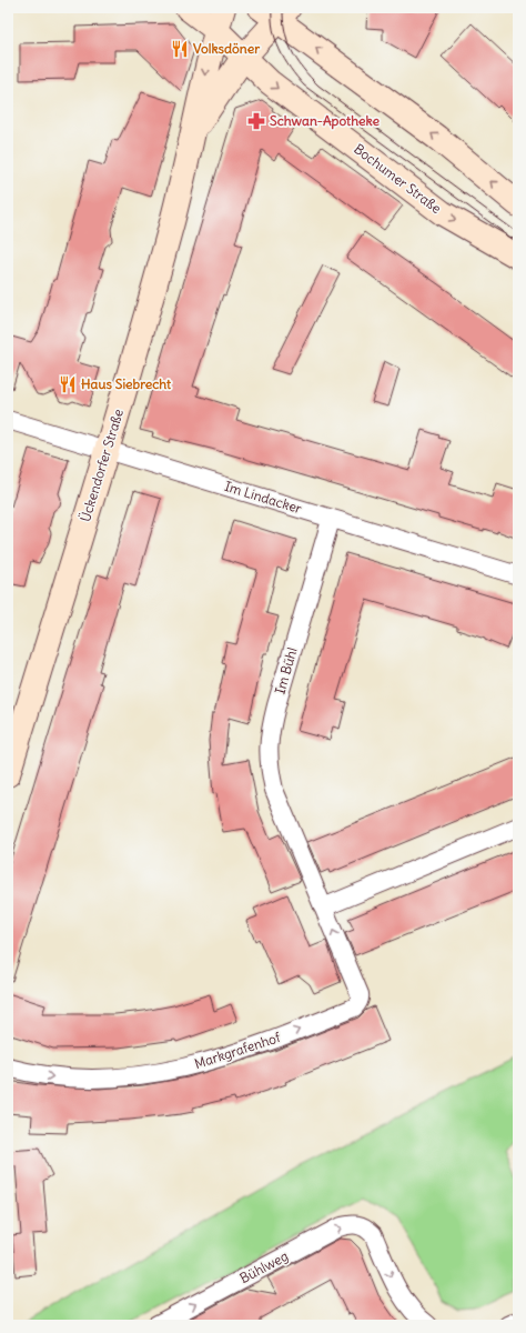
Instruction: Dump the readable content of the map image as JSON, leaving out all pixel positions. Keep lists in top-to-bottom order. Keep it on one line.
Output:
{"streets":{"main road":["Bochumer Straße","Ückendorfer Straße"],"street":["Im Lindacker","Im Bühl","Markgrafenhof","Bühlweg"]},"crossings":[["Bochumer Straße","Ückendorfer Straße"],["Ückendorfer Straße","Im Lindacker"],["Im Lindacker","Im Bühl"],["Im Bühl","Markgrafenhof"]],"places":{"restaurant":["Volksdöner","Haus Siebrecht"],"pharmacy":["Schwan-Apotheke"]}}
